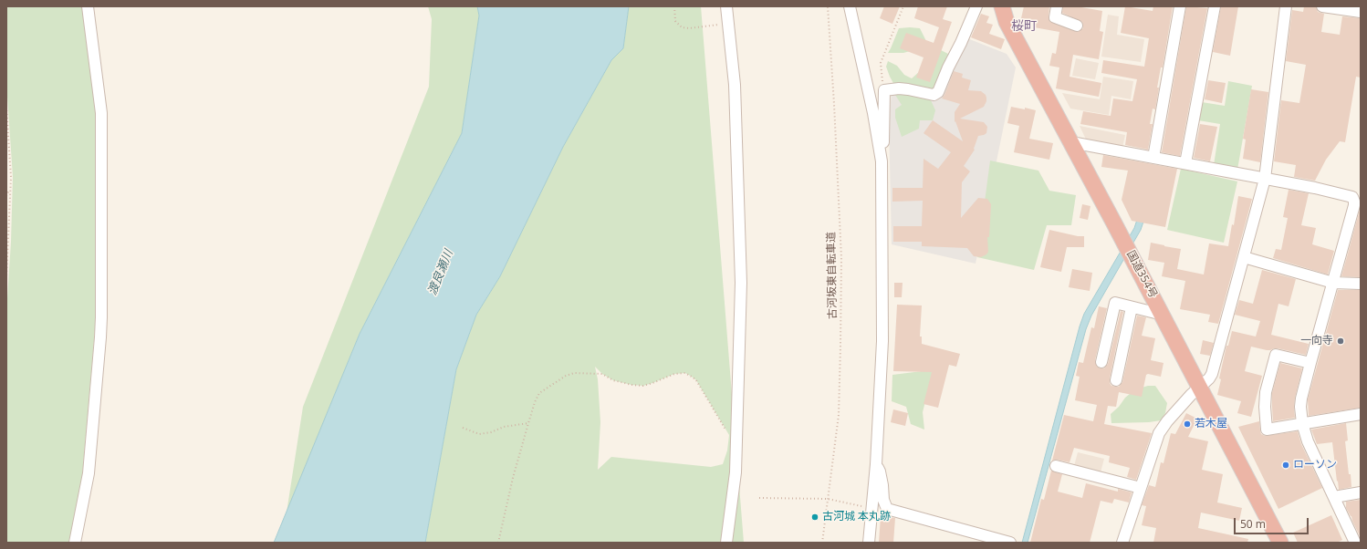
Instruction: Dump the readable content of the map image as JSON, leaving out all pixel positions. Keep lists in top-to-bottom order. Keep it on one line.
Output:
{"streets":{"highway":["国道354号"],"path":["古河坂東自転車道"]},"districts":["桜町"],"water":["渡良瀬川"],"places":["一向寺","若木屋","ローソン","古河城 本丸跡"],"scale_bar":"50 m"}
